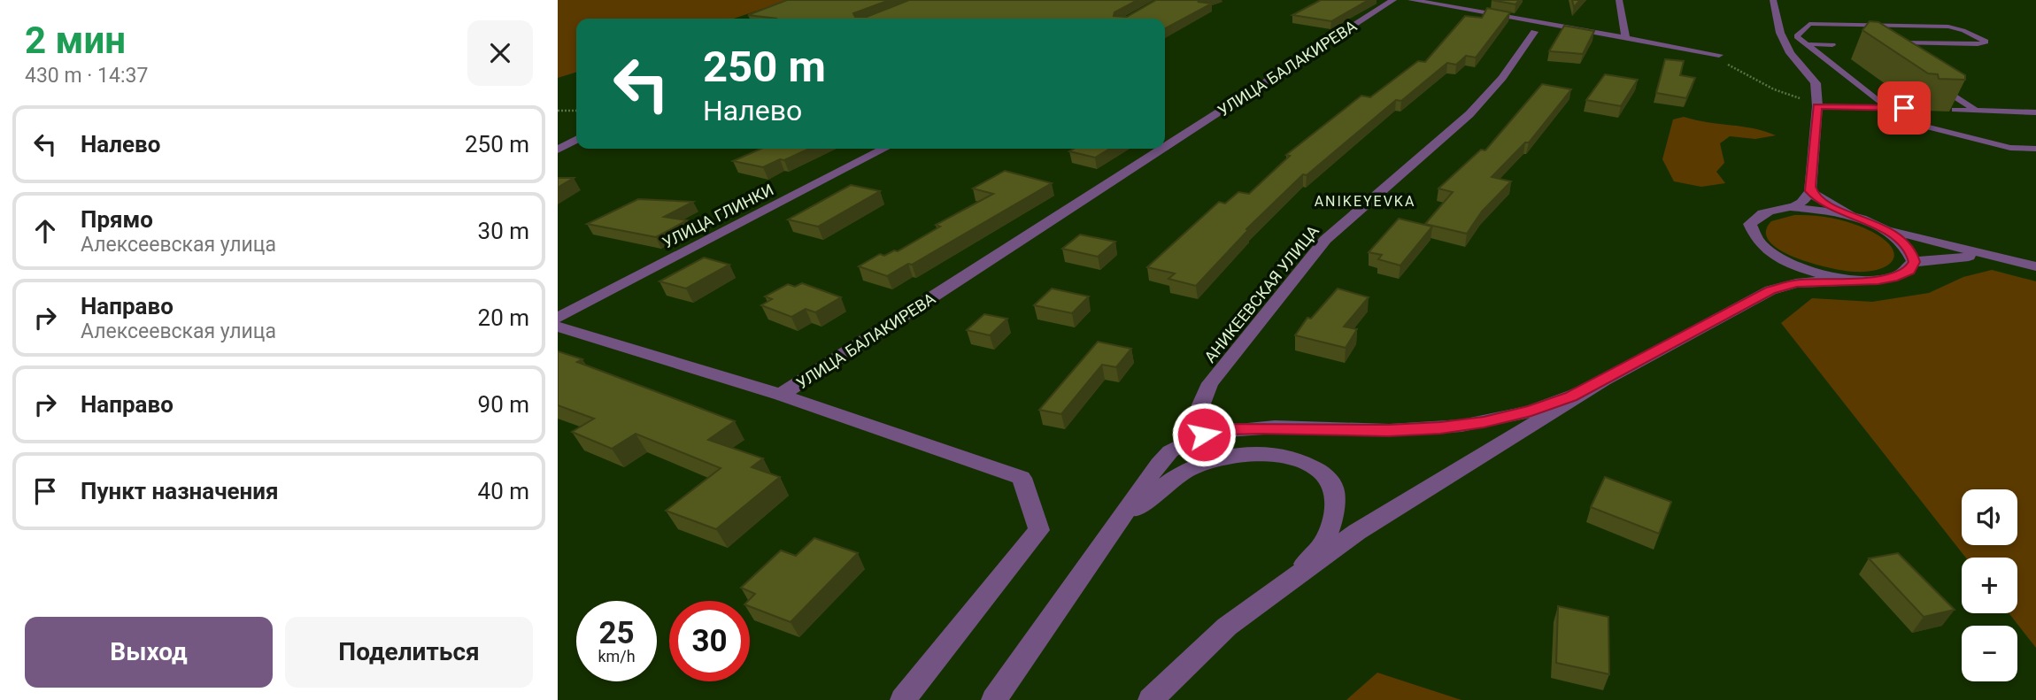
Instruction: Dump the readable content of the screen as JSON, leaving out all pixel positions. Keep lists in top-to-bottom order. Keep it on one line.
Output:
{"streets":{"street":["УЛИЦА БАЛАКИРЕВА","УЛИЦА ГЛИНКИ","АНИКЕЕВСКАЯ УЛИЦА"]},"districts":["ANIKEYEVKA"],"page":{"heading":["2 мин","430 m · 14:37"],"turn":["250 m","Налево"],"list":[{"name":"Налево","value":"250 m"},{"name":"Прямо","note":"Алексеевская улица","value":"30 m"},{"name":"Направо","note":"Алексеевская улица","value":"20 m"},{"name":"Направо","value":"90 m"},{"name":"Пункт назначения","value":"40 m"}],"map_buttons":["+","−"],"speed":"25 km/h","limit":"30","buttons":["Выход","Поделиться"]}}
